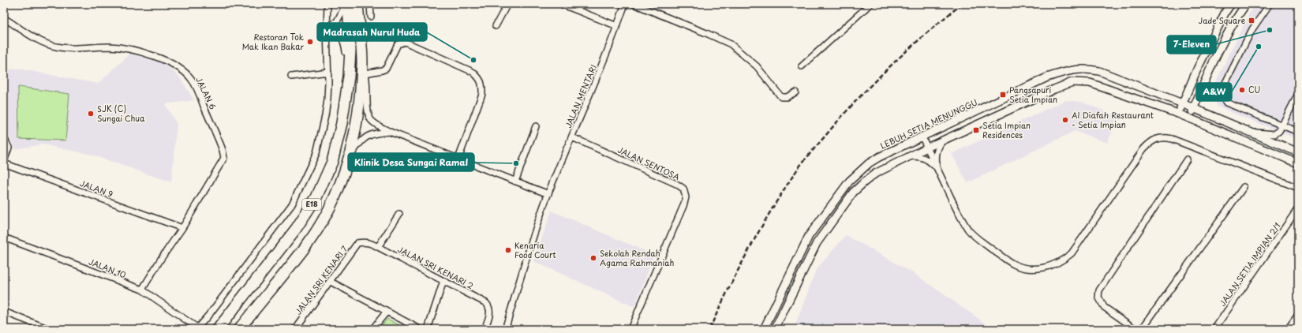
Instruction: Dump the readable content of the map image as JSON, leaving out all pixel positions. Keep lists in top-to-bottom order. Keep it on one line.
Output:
{"streets":{"highway":["E18"],"street":["JALAN 6","JALAN MENTARI","LEBUH SETIA MENUNGGU","JALAN SENTOSA","JALAN 9","JALAN SETIA IMPIAN 2/1","JALAN SRI KENARI 2","JALAN 10","JALAN SRI KENARI 7"]},"crossings":[["JALAN 6","JALAN 9"],["JALAN 6","JALAN 10"],["JALAN MENTARI","JALAN SENTOSA"],["JALAN SRI KENARI 2","JALAN SRI KENARI 7"]],"places":{"transit":["Jade Square","Pangsapuri Setia Impian","Setia Impian Residences"],"other":["7-Eleven","Restoran Tok Mak Ikan Bakar","A&W","Madrasah Nurul Huda","CU","SJK (C) Sungai Chua","Al Diafah Restaurant - Setia Impian","Klinik Desa Sungai Ramal","Kenaria Food Court","Sekolah Rendah Agama Rahmaniah"]}}
